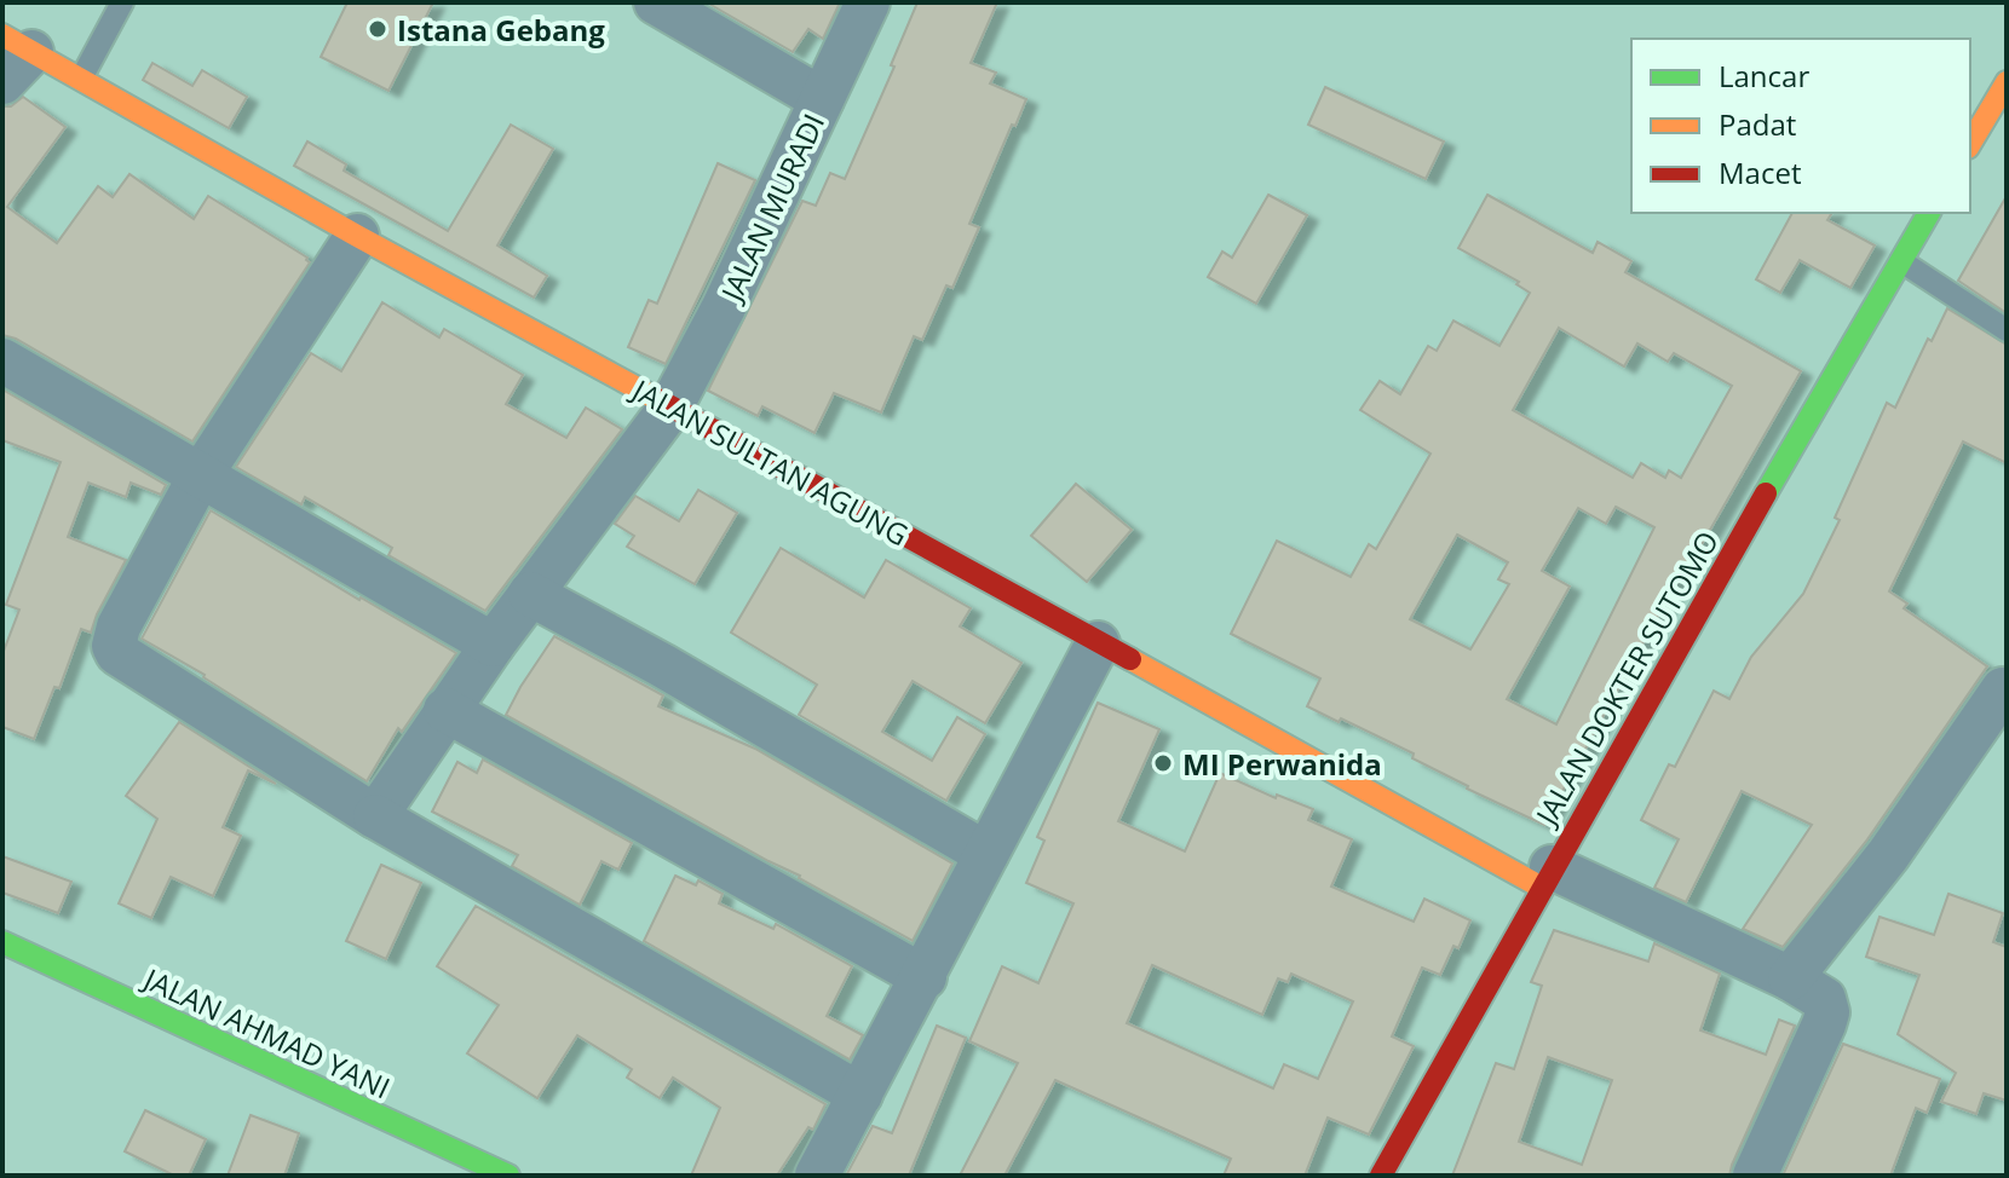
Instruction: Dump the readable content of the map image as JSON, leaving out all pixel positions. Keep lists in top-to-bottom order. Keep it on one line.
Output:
{"streets":{"main road":["JALAN SULTAN AGUNG","JALAN DOKTER SUTOMO","JALAN AHMAD YANI"],"street":["JALAN MURADI"]},"crossings":[["JALAN MURADI","JALAN SULTAN AGUNG"],["JALAN SULTAN AGUNG","JALAN DOKTER SUTOMO"]],"places":["Istana Gebang","MI Perwanida"],"legend":["Lancar","Padat","Macet"]}
